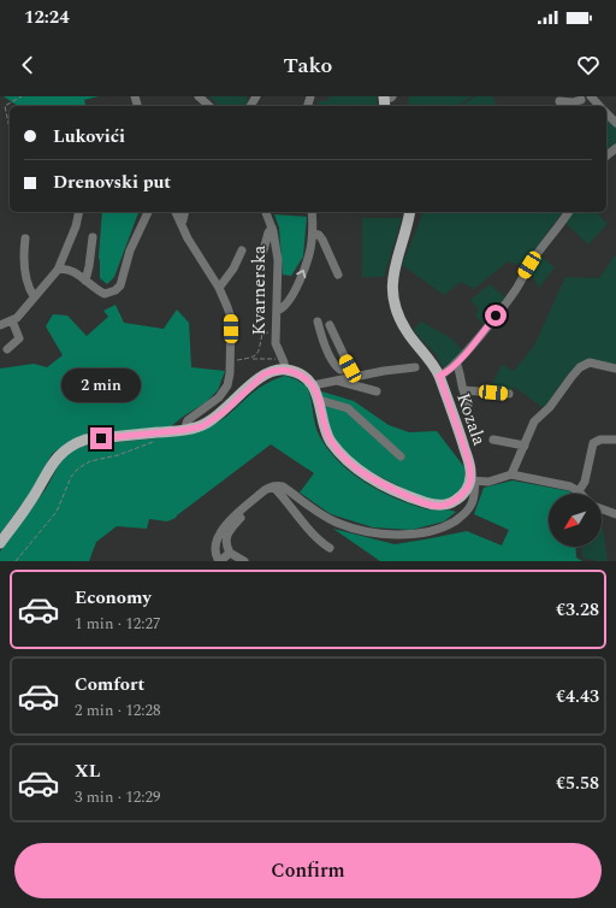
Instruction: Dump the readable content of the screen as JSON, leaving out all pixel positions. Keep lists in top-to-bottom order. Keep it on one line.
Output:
{"streets":{"main road":["Kozala"],"street":["Kvarnerska"]},"north":"bottom left","page":{"status":"12:24","header":"Tako","banner":["Lukovići","Drenovski put"],"bubble":"2 min","list":[{"name":"Economy","note":"1 min · 12:27","value":"€3.28"},{"name":"Comfort","note":"2 min · 12:28","value":"€4.43"},{"name":"XL","note":"3 min · 12:29","value":"€5.58"}],"buttons":"Confirm"}}
